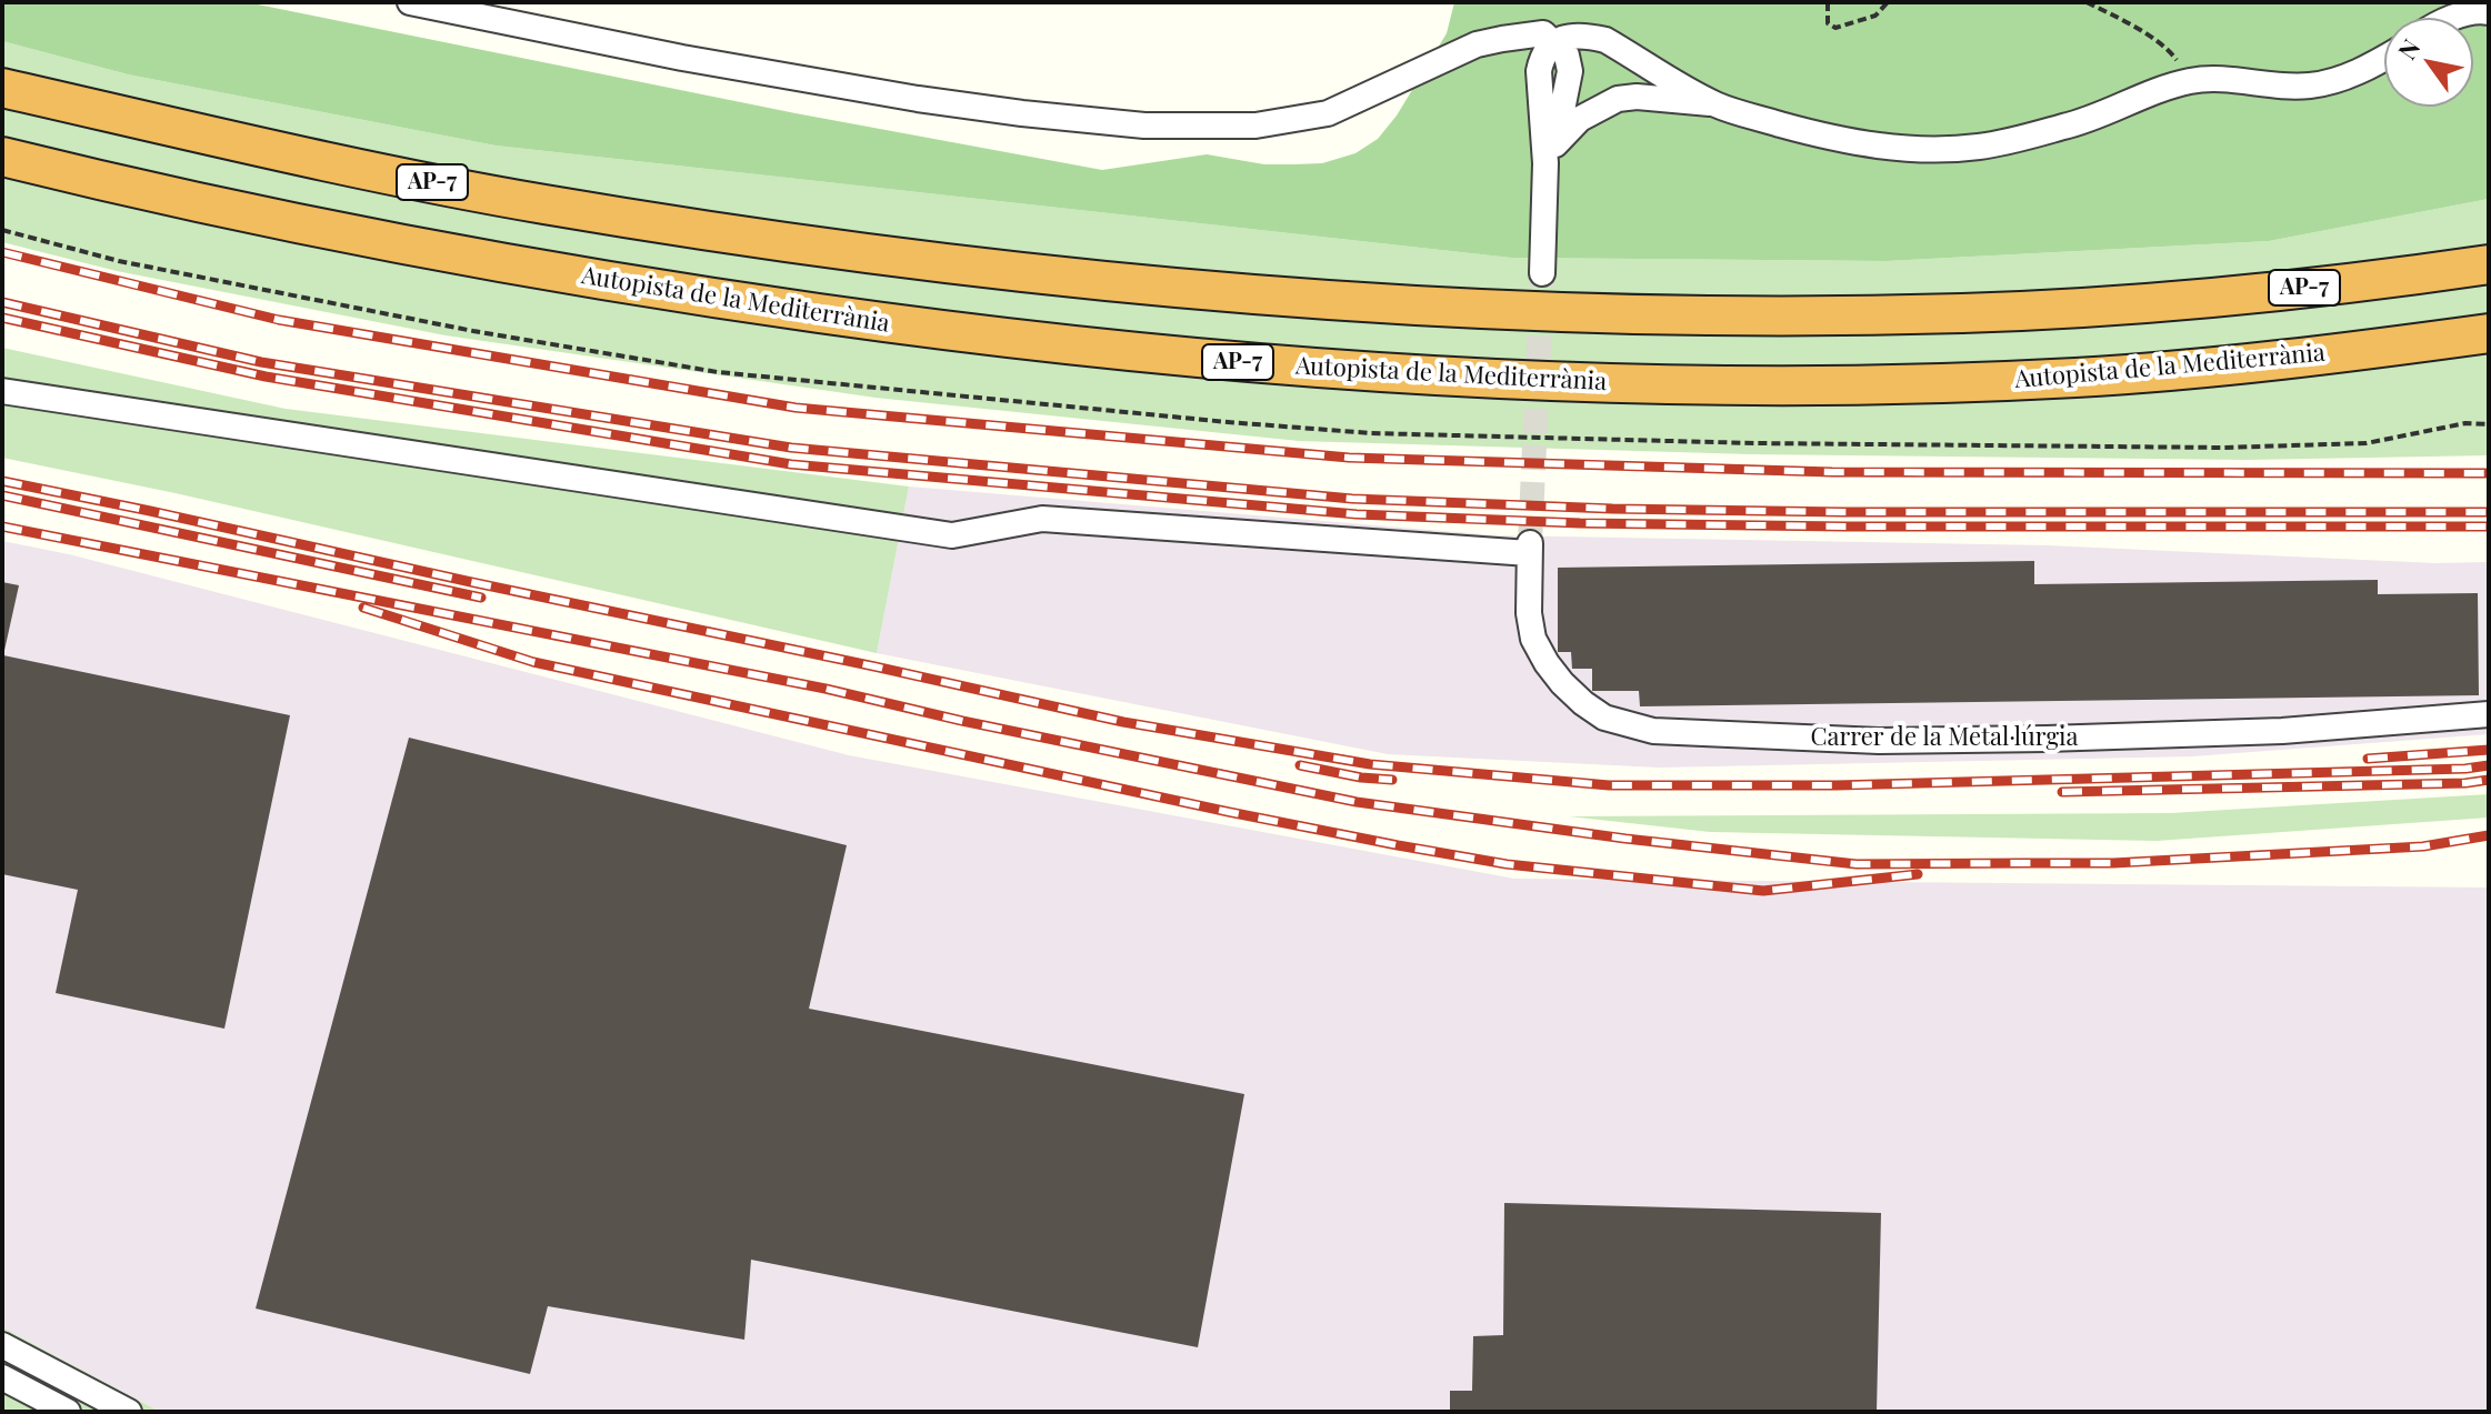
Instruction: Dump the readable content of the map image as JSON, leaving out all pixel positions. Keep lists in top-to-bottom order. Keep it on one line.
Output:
{"streets":{"highway":["AP-7","Autopista de la Mediterrània"],"street":["Carrer de la Metal·lúrgia"]},"north":"top left"}
